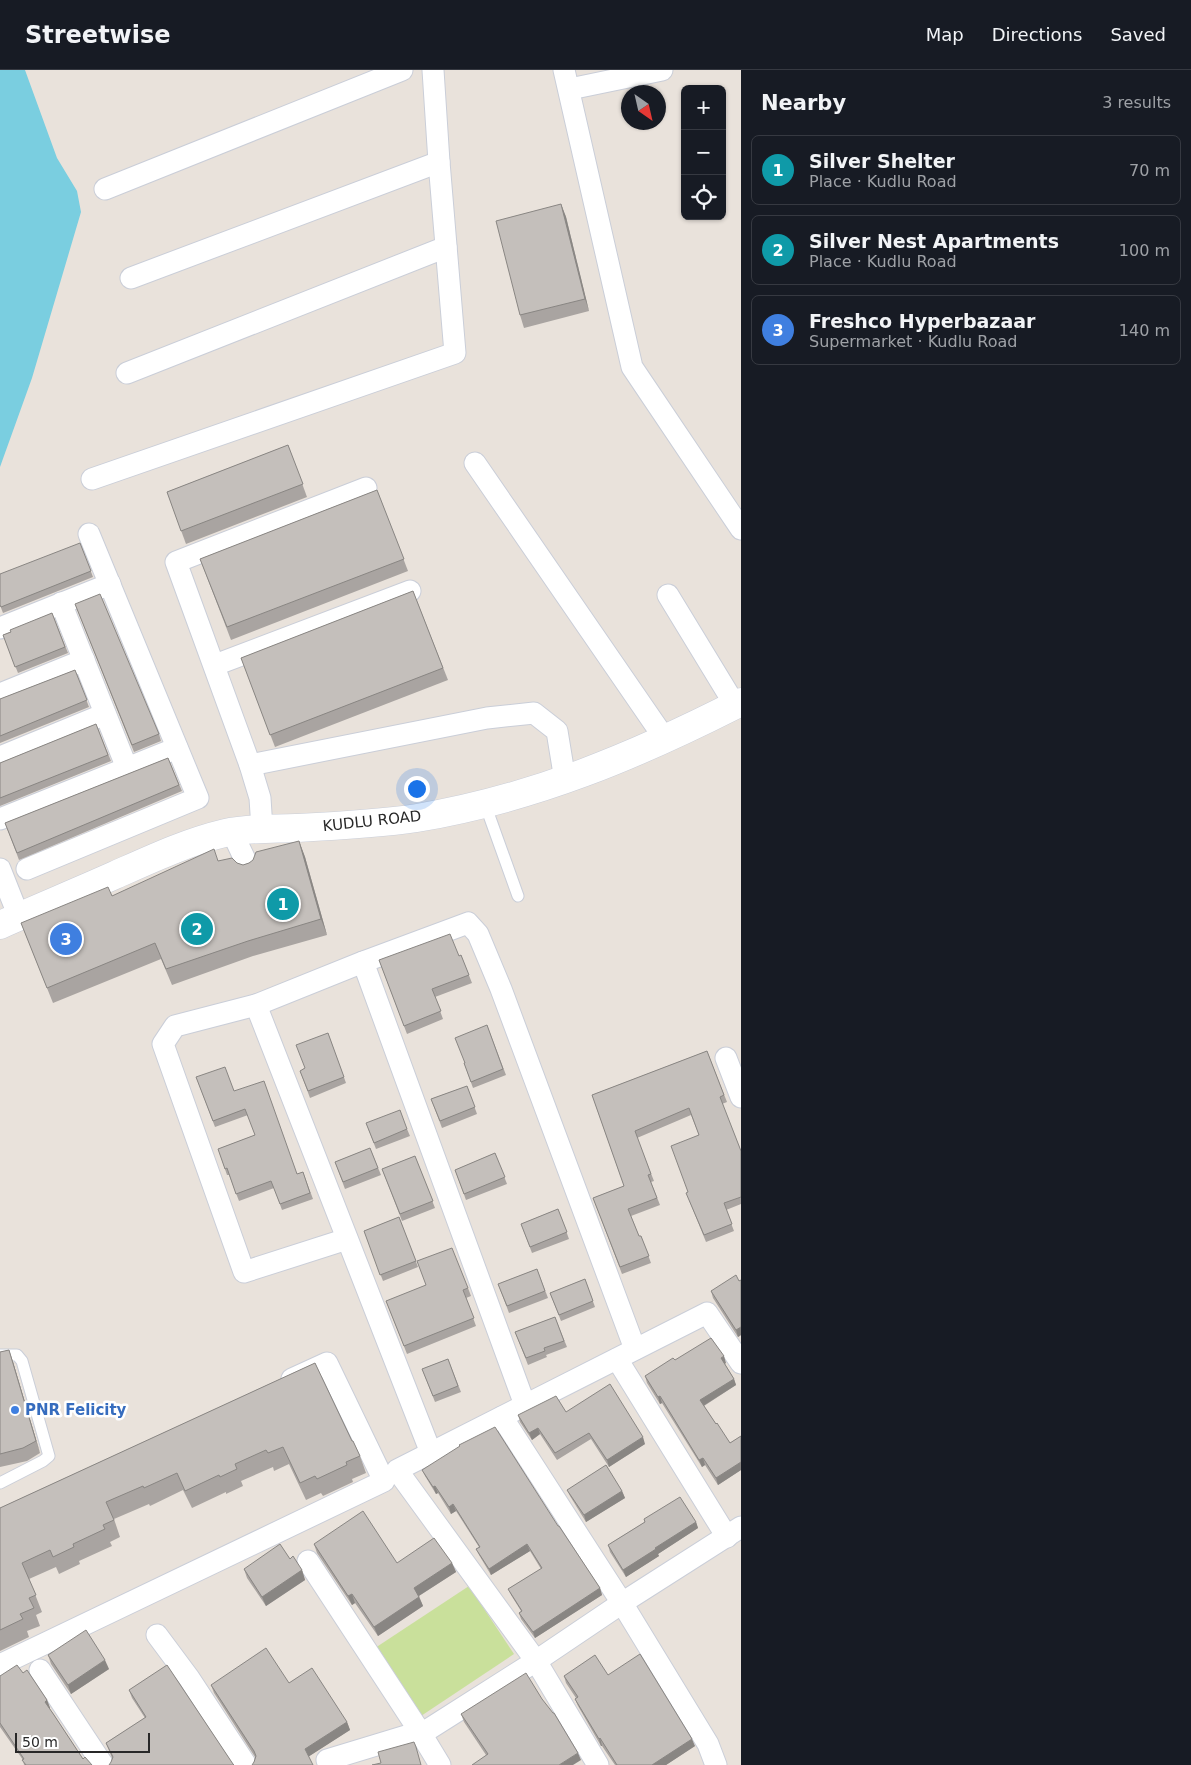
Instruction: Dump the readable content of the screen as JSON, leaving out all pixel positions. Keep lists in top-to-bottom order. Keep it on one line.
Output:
{"streets":{"street":["KUDLU ROAD"]},"places":["PNR Felicity"],"scale_bar":"50 m","north":"bottom right","page":{"header":"Streetwise","nav":["Map","Directions","Saved"],"heading":["Nearby","3 results"],"map_buttons":["+","−"],"list":[{"mark":"1","name":"Silver Shelter","note":"Place · Kudlu Road","value":"70 m"},{"mark":"2","name":"Silver Nest Apartments","note":"Place · Kudlu Road","value":"100 m"},{"mark":"3","name":"Freshco Hyperbazaar","note":"Supermarket · Kudlu Road","value":"140 m"}],"pins":["1","2","3"],"scale":"50 m"}}
